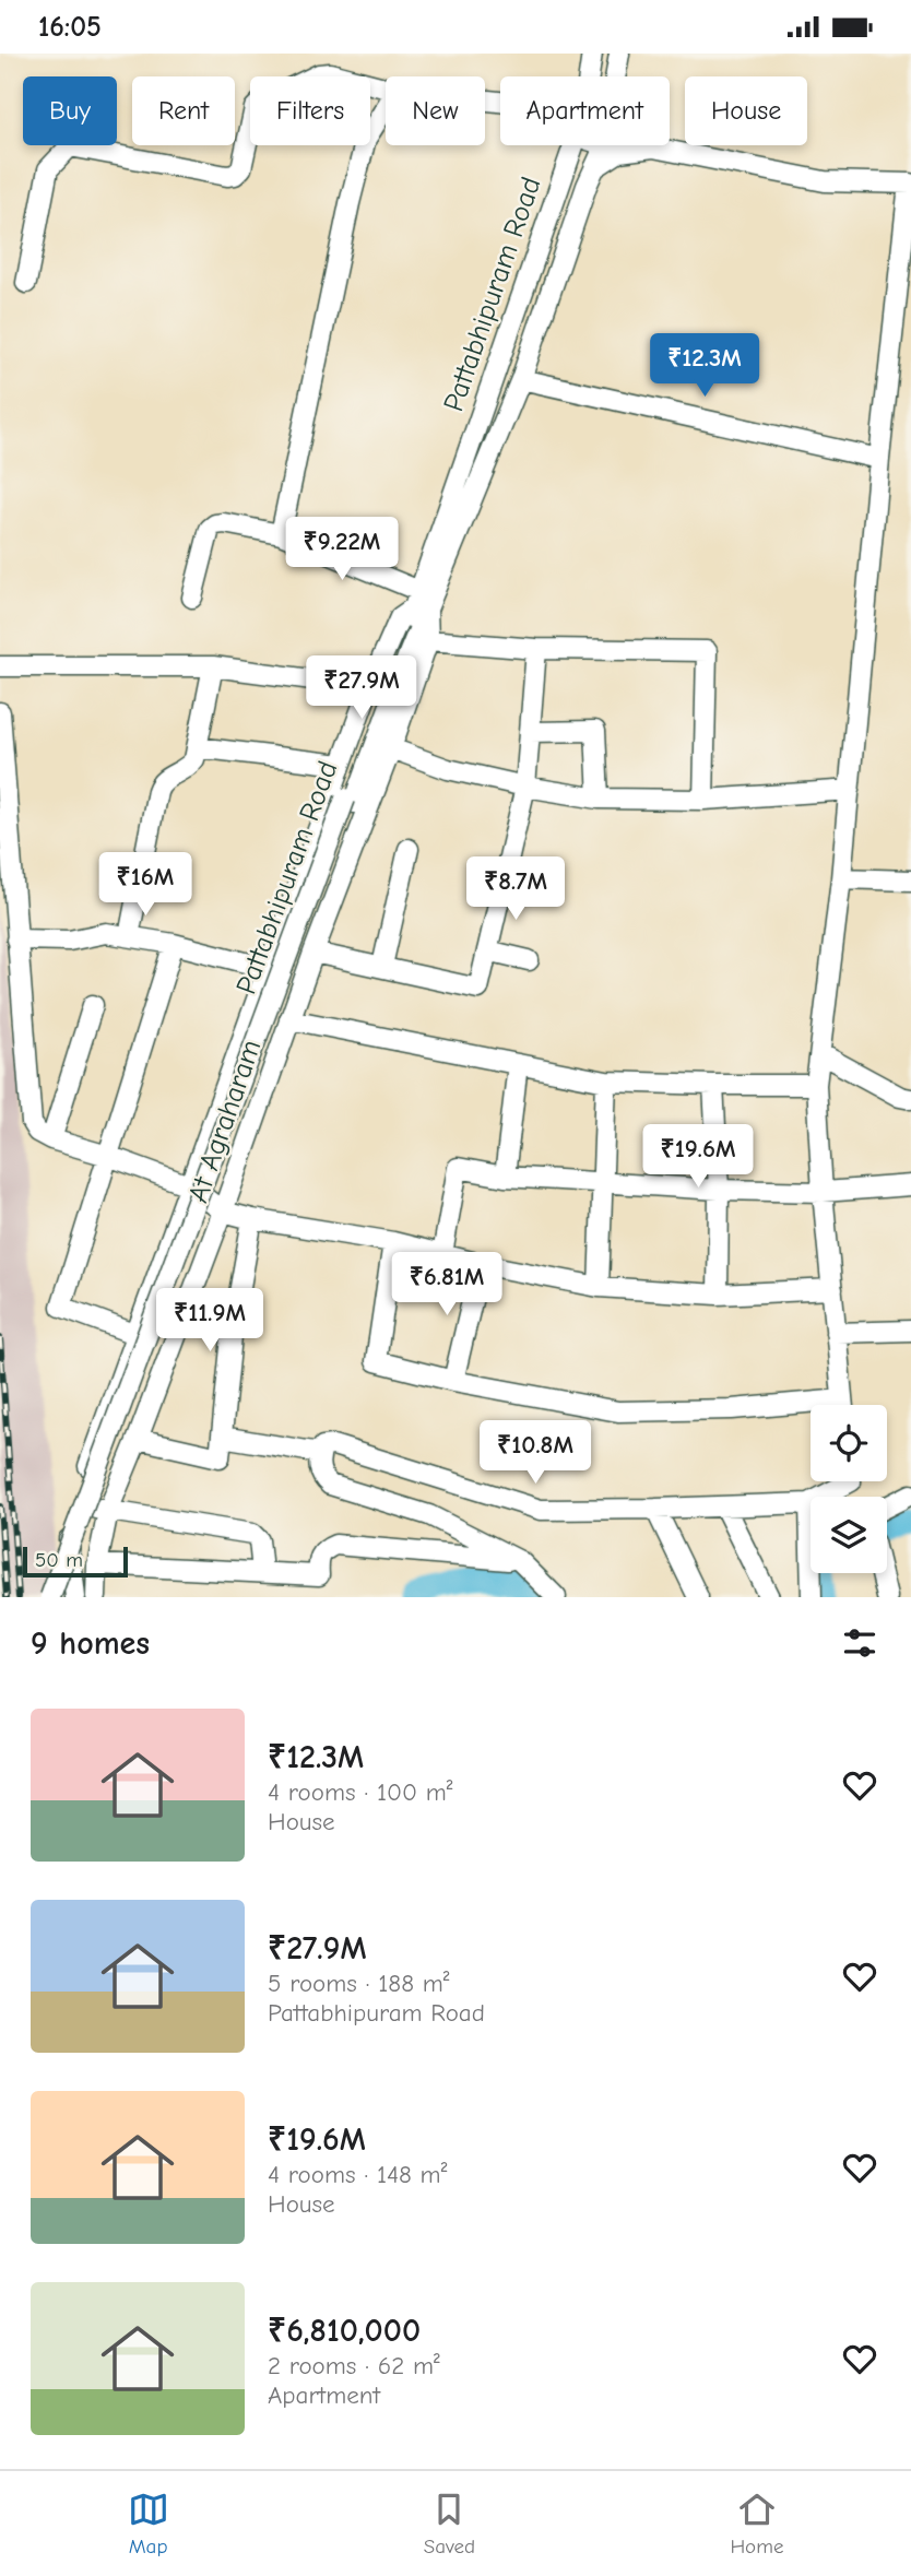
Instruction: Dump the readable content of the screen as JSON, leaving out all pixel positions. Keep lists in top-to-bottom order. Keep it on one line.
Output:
{"streets":{"street":["Pattabhipuram Road","At Agraharam"]},"crossings":[["Pattabhipuram Road","At Agraharam"]],"scale_bar":"50 m","page":{"status":"16:05","chip":["Buy","Rent","Filters","New","Apartment","House"],"price":["₹12.3M","₹9.22M","₹27.9M","₹16M","₹8.7M","₹19.6M","₹6.81M","₹11.9M","₹10.8M"],"scale":"50 m","heading":"9 homes","list":[{"name":"₹12.3M","note":"4 rooms · 100 m² · House"},{"name":"₹27.9M","note":"5 rooms · 188 m² · Pattabhipuram Road"},{"name":"₹19.6M","note":"4 rooms · 148 m² · House"},{"name":"₹6,810,000","note":"2 rooms · 62 m² · Apartment"}],"tabs":["Map","Saved","Home"]}}
